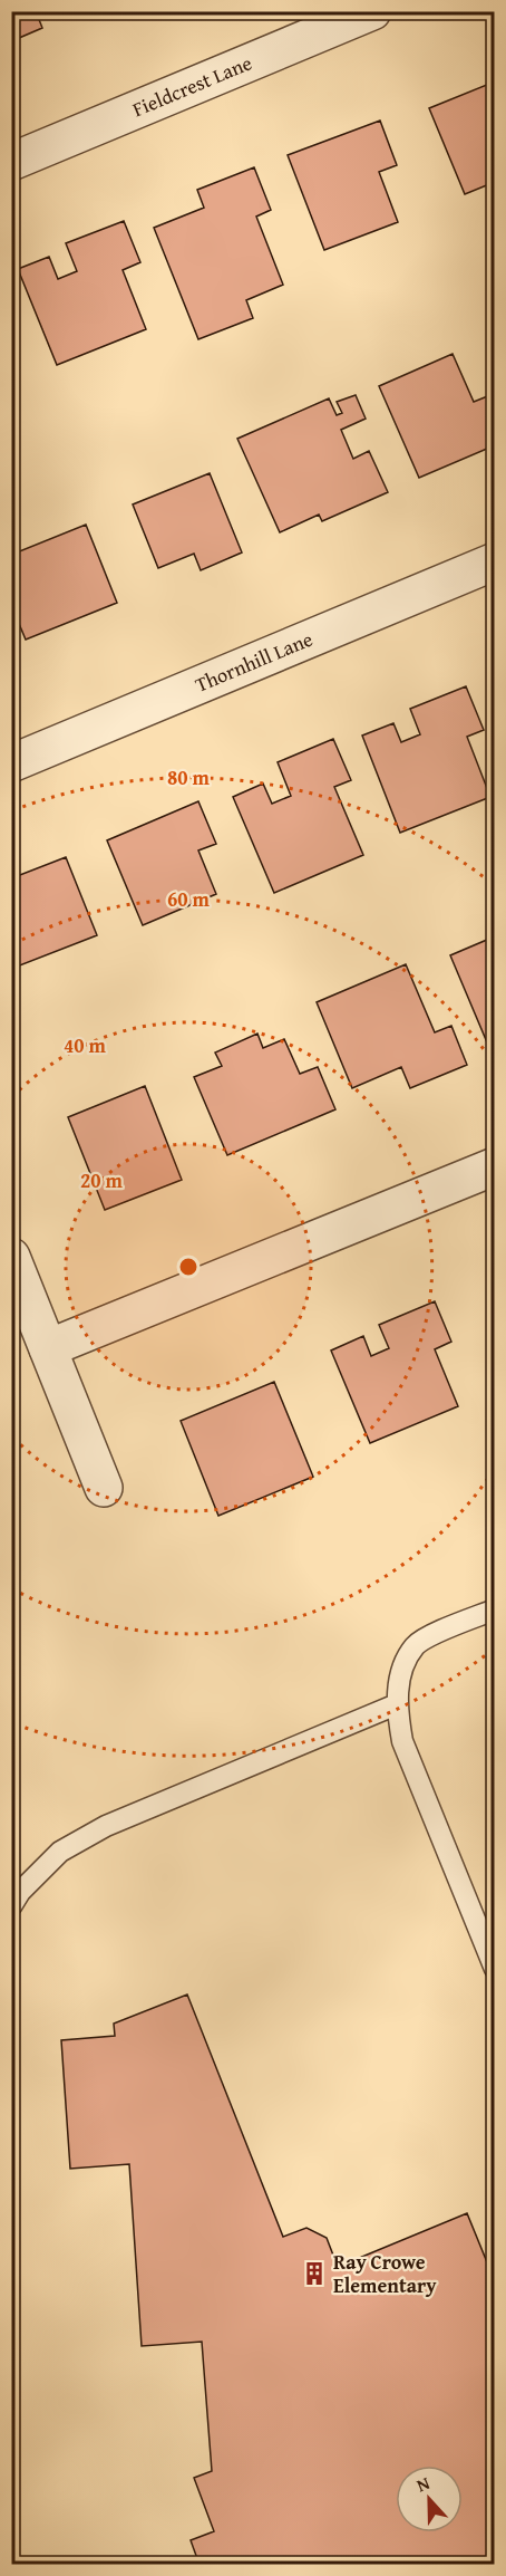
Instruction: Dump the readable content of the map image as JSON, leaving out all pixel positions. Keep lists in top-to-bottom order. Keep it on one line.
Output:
{"streets":{"street":["Fieldcrest Lane","Thornhill Lane"]},"places":{"building":["Ray Crowe Elementary"]},"north":"top","rings":["80 m","60 m","40 m","20 m"]}
